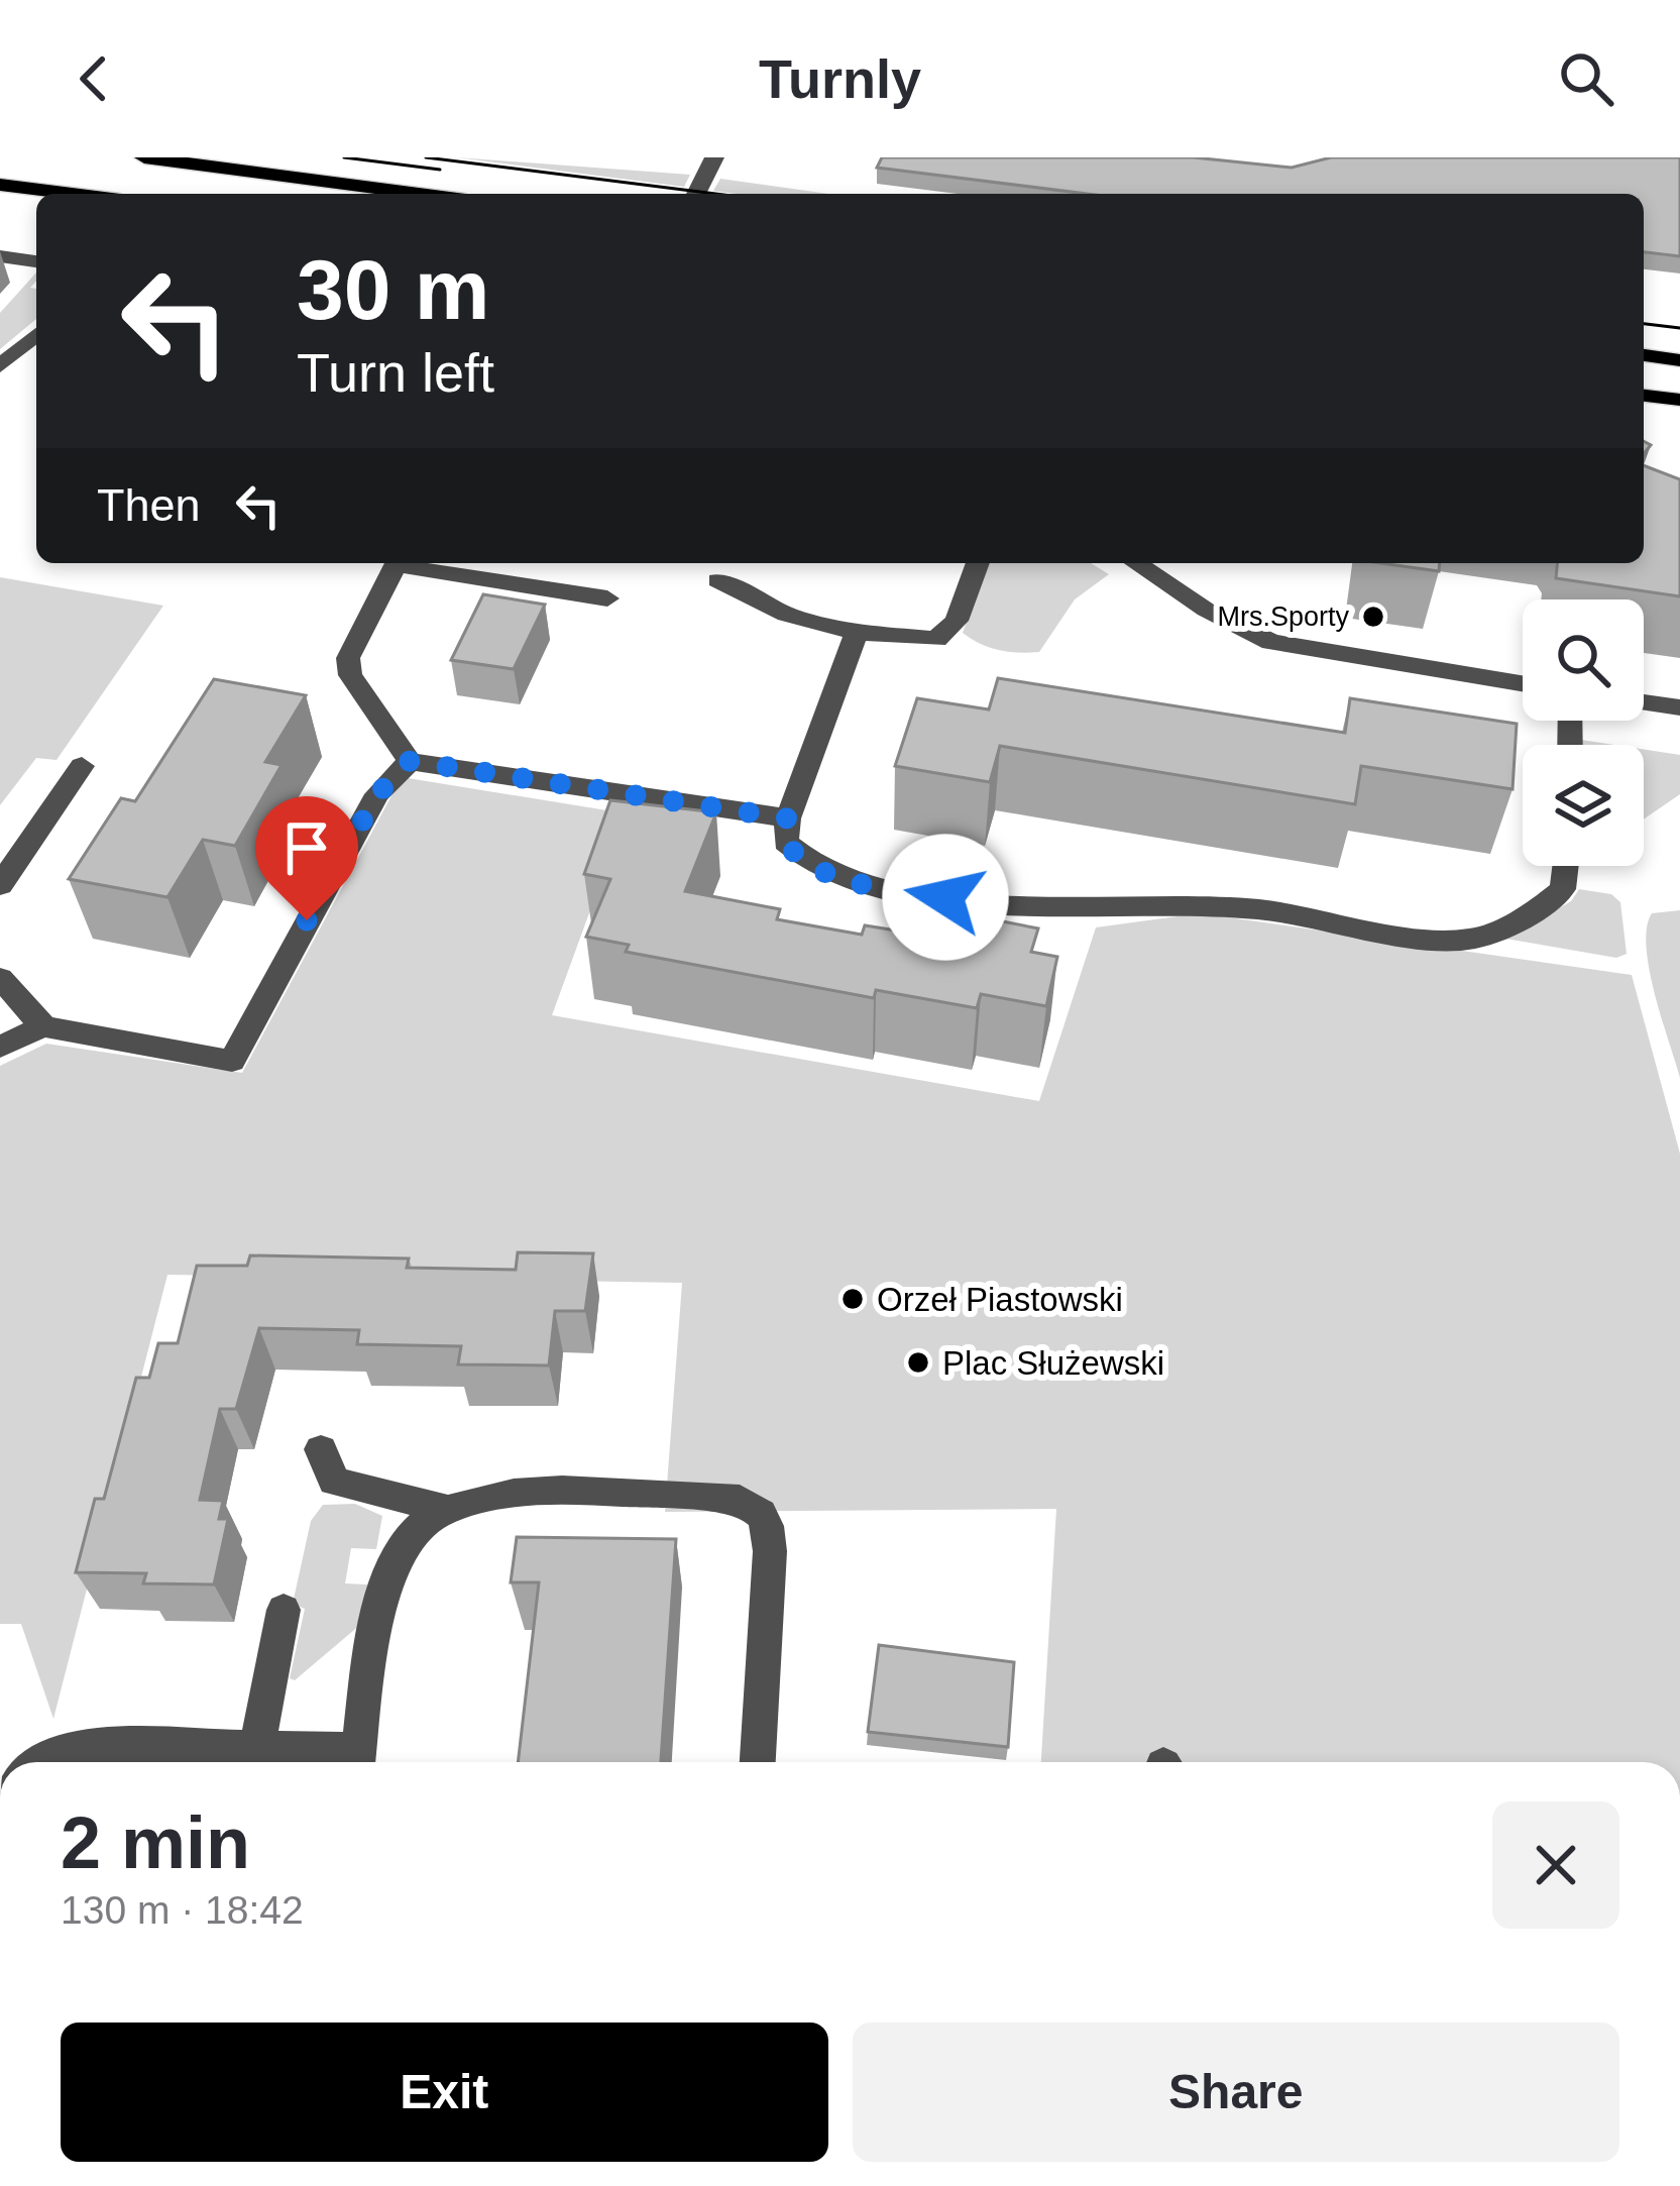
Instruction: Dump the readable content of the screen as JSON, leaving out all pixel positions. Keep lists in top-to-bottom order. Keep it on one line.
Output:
{"places":["Mrs.Sporty","Orzeł Piastowski","Plac Służewski"],"page":{"header":"Turnly","turn":["30 m","Turn left"],"then":"Then","heading":["2 min","130 m · 18:42"],"buttons":["Exit","Share"]}}
